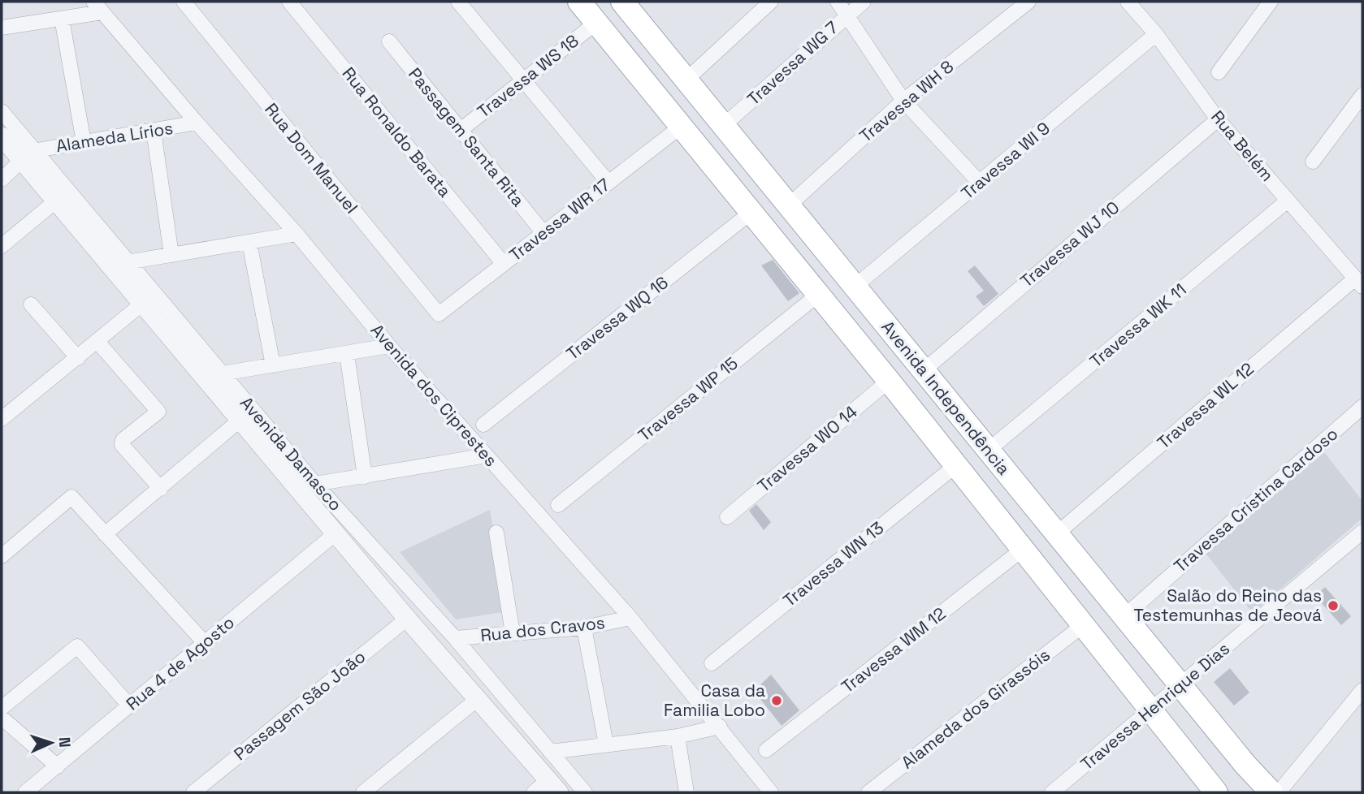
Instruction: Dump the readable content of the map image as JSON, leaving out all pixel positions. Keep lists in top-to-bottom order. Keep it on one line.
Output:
{"streets":{"main road":["Avenida Independência"],"street":["Travessa WG 7","Travessa WS 18","Travessa WH 8","Rua Ronaldo Barata","Alameda Lírios","Passagem Santa Rita","Rua Belém","Rua Dom Manuel","Travessa WI 9","Travessa WR 17","Travessa WJ 10","Travessa WQ 16","Travessa WK 11","Avenida dos Ciprestes","Travessa WP 15","Travessa WL 12","Travessa WO 14","Avenida Damasco","Travessa Cristina Cardoso","Travessa WN 13","Rua dos Cravos","Travessa WM 12","Rua 4 de Agosto","Passagem São João","Travessa Henrique Dias","Alameda dos Girassóis"]},"crossings":[["Travessa WG 7","Avenida Independência"],["Travessa WS 18","Passagem Santa Rita"],["Travessa WS 18","Avenida Independência"],["Travessa WH 8","Avenida Independência"],["Rua Ronaldo Barata","Travessa WR 17"],["Alameda Lírios","Avenida dos Ciprestes"],["Alameda Lírios","Avenida Damasco"],["Passagem Santa Rita","Travessa WR 17"],["Rua Belém","Travessa WI 9"],["Rua Belém","Travessa WJ 10"],["Rua Belém","Travessa WK 11"],["Rua Belém","Travessa WL 12"],["Rua Dom Manuel","Travessa WR 17"],["Travessa WI 9","Avenida Independência"],["Travessa WR 17","Avenida Independência"],["Travessa WJ 10","Avenida Independência"],["Travessa WQ 16","Avenida Independência"],["Travessa WK 11","Avenida Independência"],["Avenida dos Ciprestes","Rua dos Cravos"],["Avenida Independência","Travessa WP 15"],["Avenida Independência","Travessa WL 12"],["Avenida Independência","Travessa WO 14"],["Avenida Independência","Travessa Cristina Cardoso"],["Avenida Independência","Travessa WN 13"],["Avenida Independência","Travessa WM 12"],["Avenida Independência","Travessa Henrique Dias"],["Avenida Independência","Alameda dos Girassóis"],["Avenida Damasco","Rua dos Cravos"],["Avenida Damasco","Rua 4 de Agosto"],["Avenida Damasco","Passagem São João"]],"places":["Salão do Reino das Testemunhas de Jeová","Casa da Familia Lobo"],"north":"right"}
